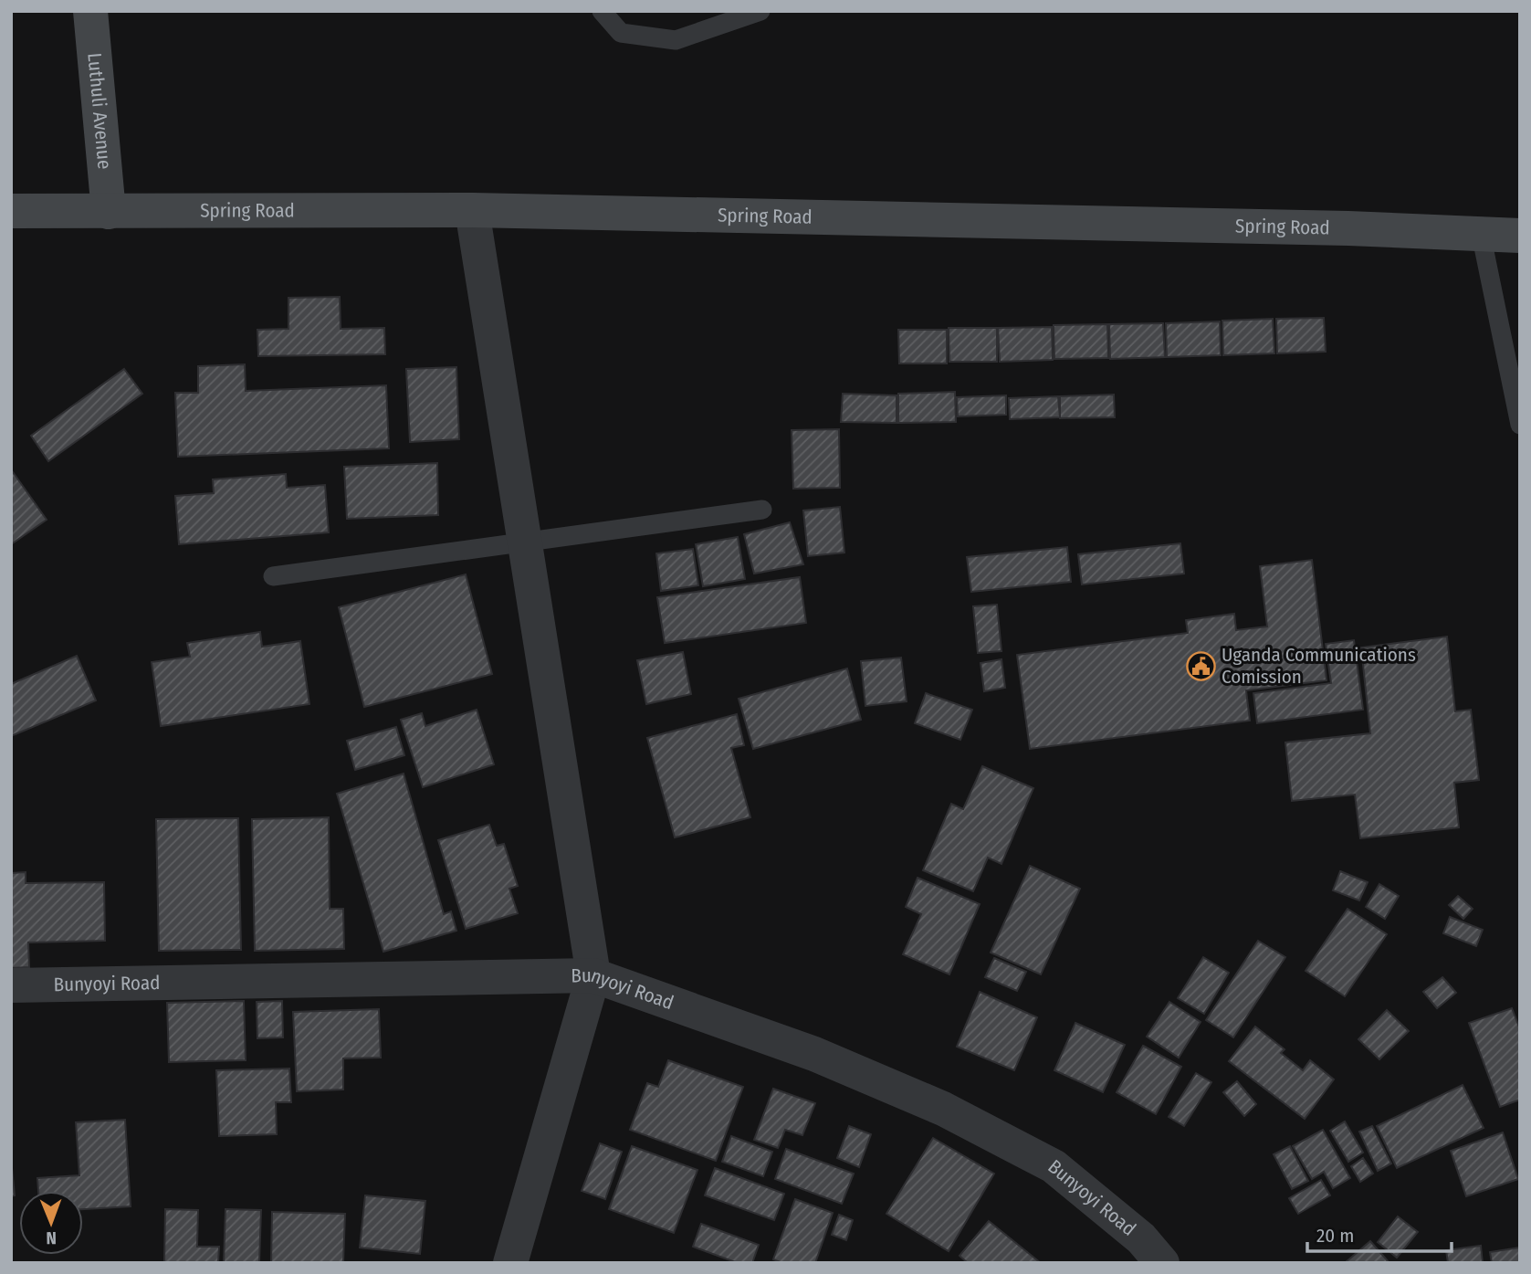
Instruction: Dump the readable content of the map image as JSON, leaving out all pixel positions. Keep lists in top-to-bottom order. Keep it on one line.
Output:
{"streets":{"main road":["Luthuli Avenue","Spring Road"],"street":["Bunyoyi Road"]},"crossings":[["Luthuli Avenue","Spring Road"]],"places":{"public building":["Uganda Communications Comission"]},"scale_bar":"20 m","north":"bottom"}
